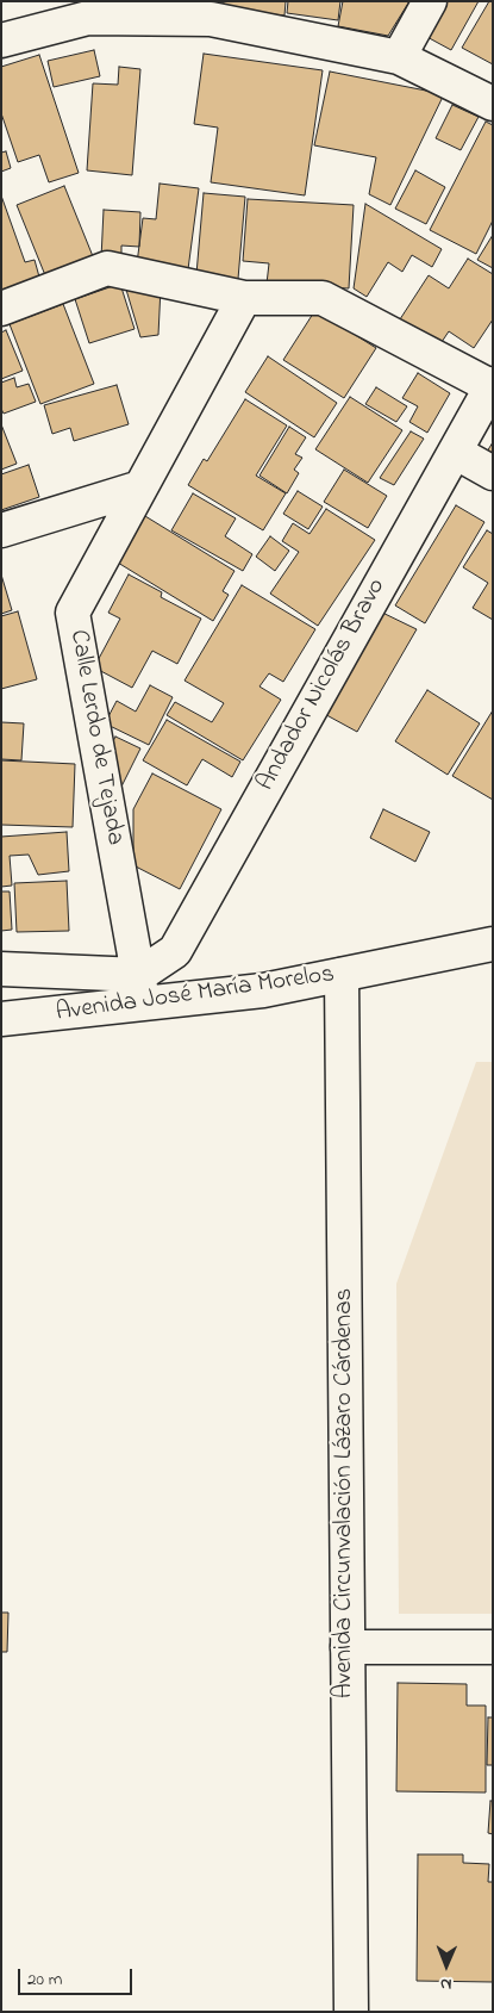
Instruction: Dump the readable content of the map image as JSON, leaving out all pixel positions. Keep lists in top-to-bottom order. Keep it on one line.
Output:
{"streets":{"street":["Andador Nicolás Bravo","Calle Lerdo de Tejada","Avenida José María Morelos","Avenida Circunvalación Lázaro Cárdenas"]},"crossings":[["Andador Nicolás Bravo","Calle Lerdo de Tejada"],["Andador Nicolás Bravo","Avenida José María Morelos"],["Calle Lerdo de Tejada","Avenida José María Morelos"],["Avenida José María Morelos","Avenida Circunvalación Lázaro Cárdenas"]],"scale_bar":"20 m","north":"bottom"}
